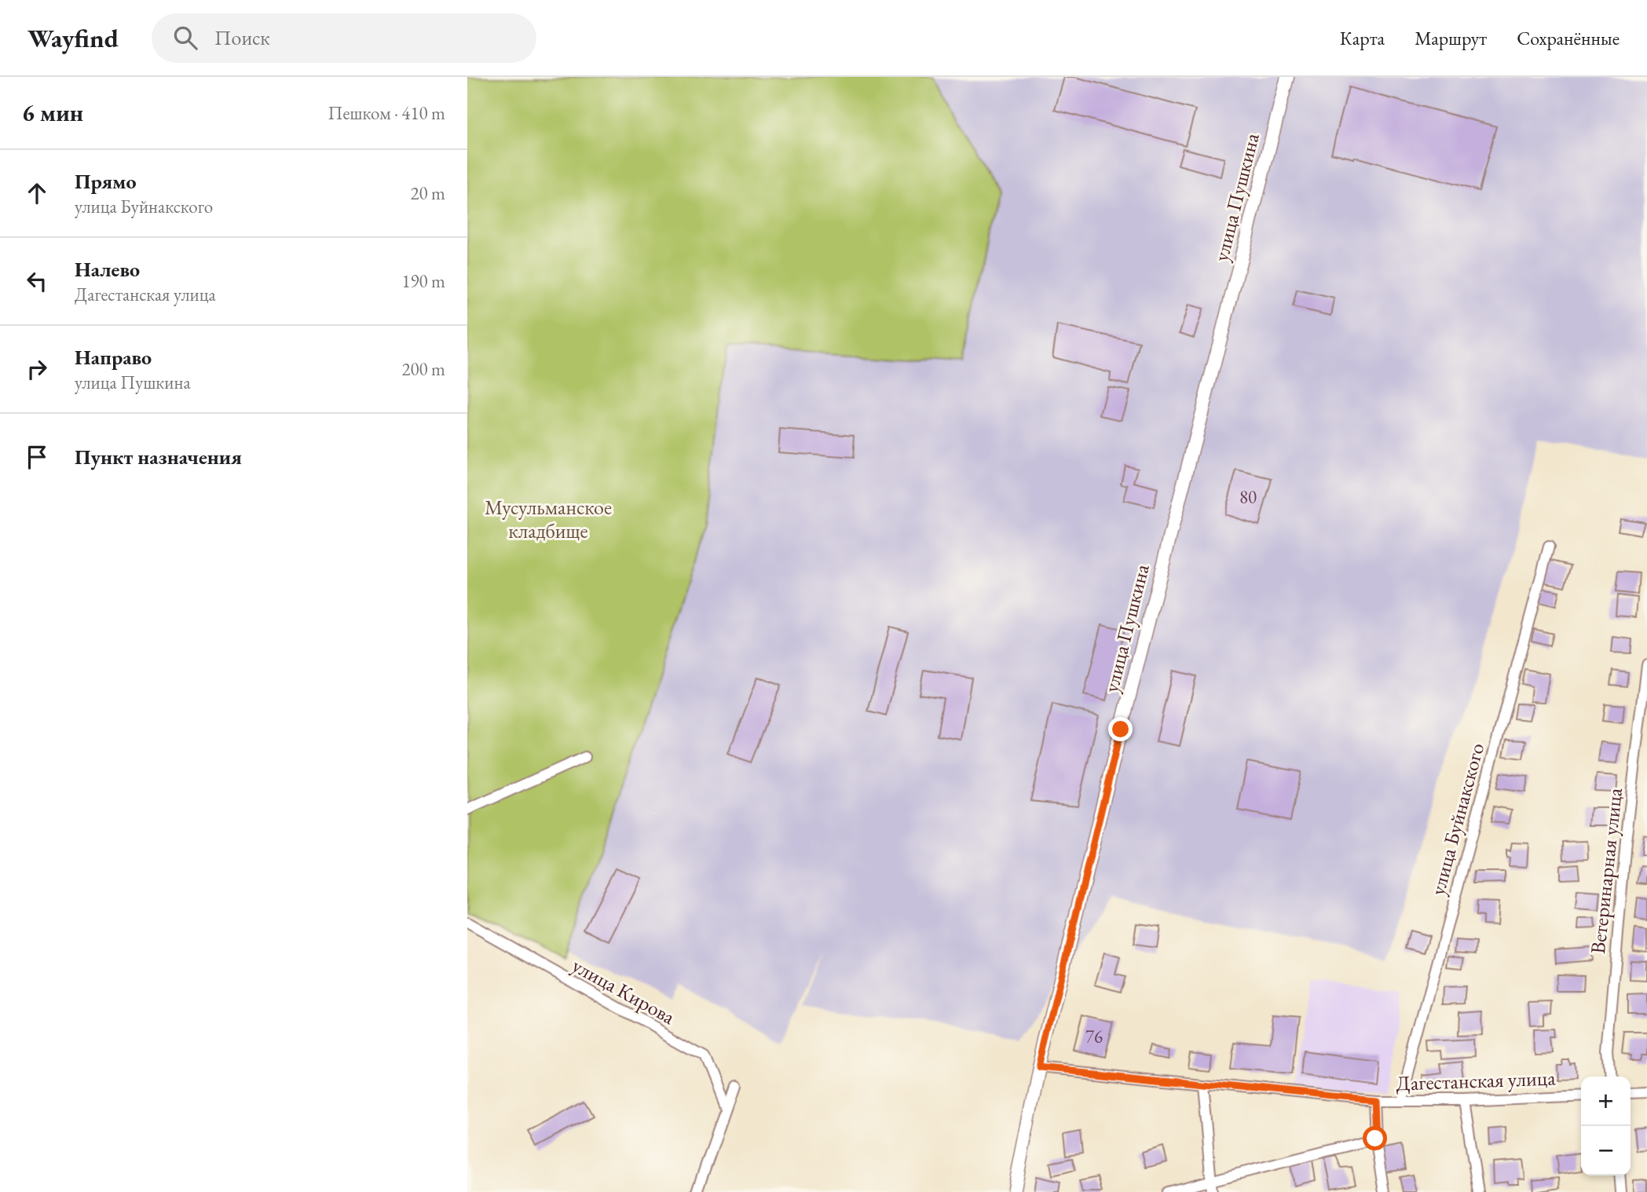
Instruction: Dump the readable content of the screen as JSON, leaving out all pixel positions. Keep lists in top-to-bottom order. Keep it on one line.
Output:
{"streets":{"street":["улица Пушкина","улица Буйнакского","Ветеринарная улица","улица Кирова","Дагестанская улица"]},"crossings":[["улица Пушкина","Дагестанская улица"],["улица Буйнакского","Дагестанская улица"]],"parks":["Мусульманское кладбище"],"house_numbers":["80","76"],"page":{"header":"Wayfind","search":"Поиск","nav":["Карта","Маршрут","Сохранённые"],"heading":["6 мин","Пешком · 410 m"],"list":[["Прямо","улица Буйнакского","20 m"],["Налево","Дагестанская улица","190 m"],["Направо","улица Пушкина","200 m"],"Пункт назначения"],"map_buttons":["+","−"]}}
